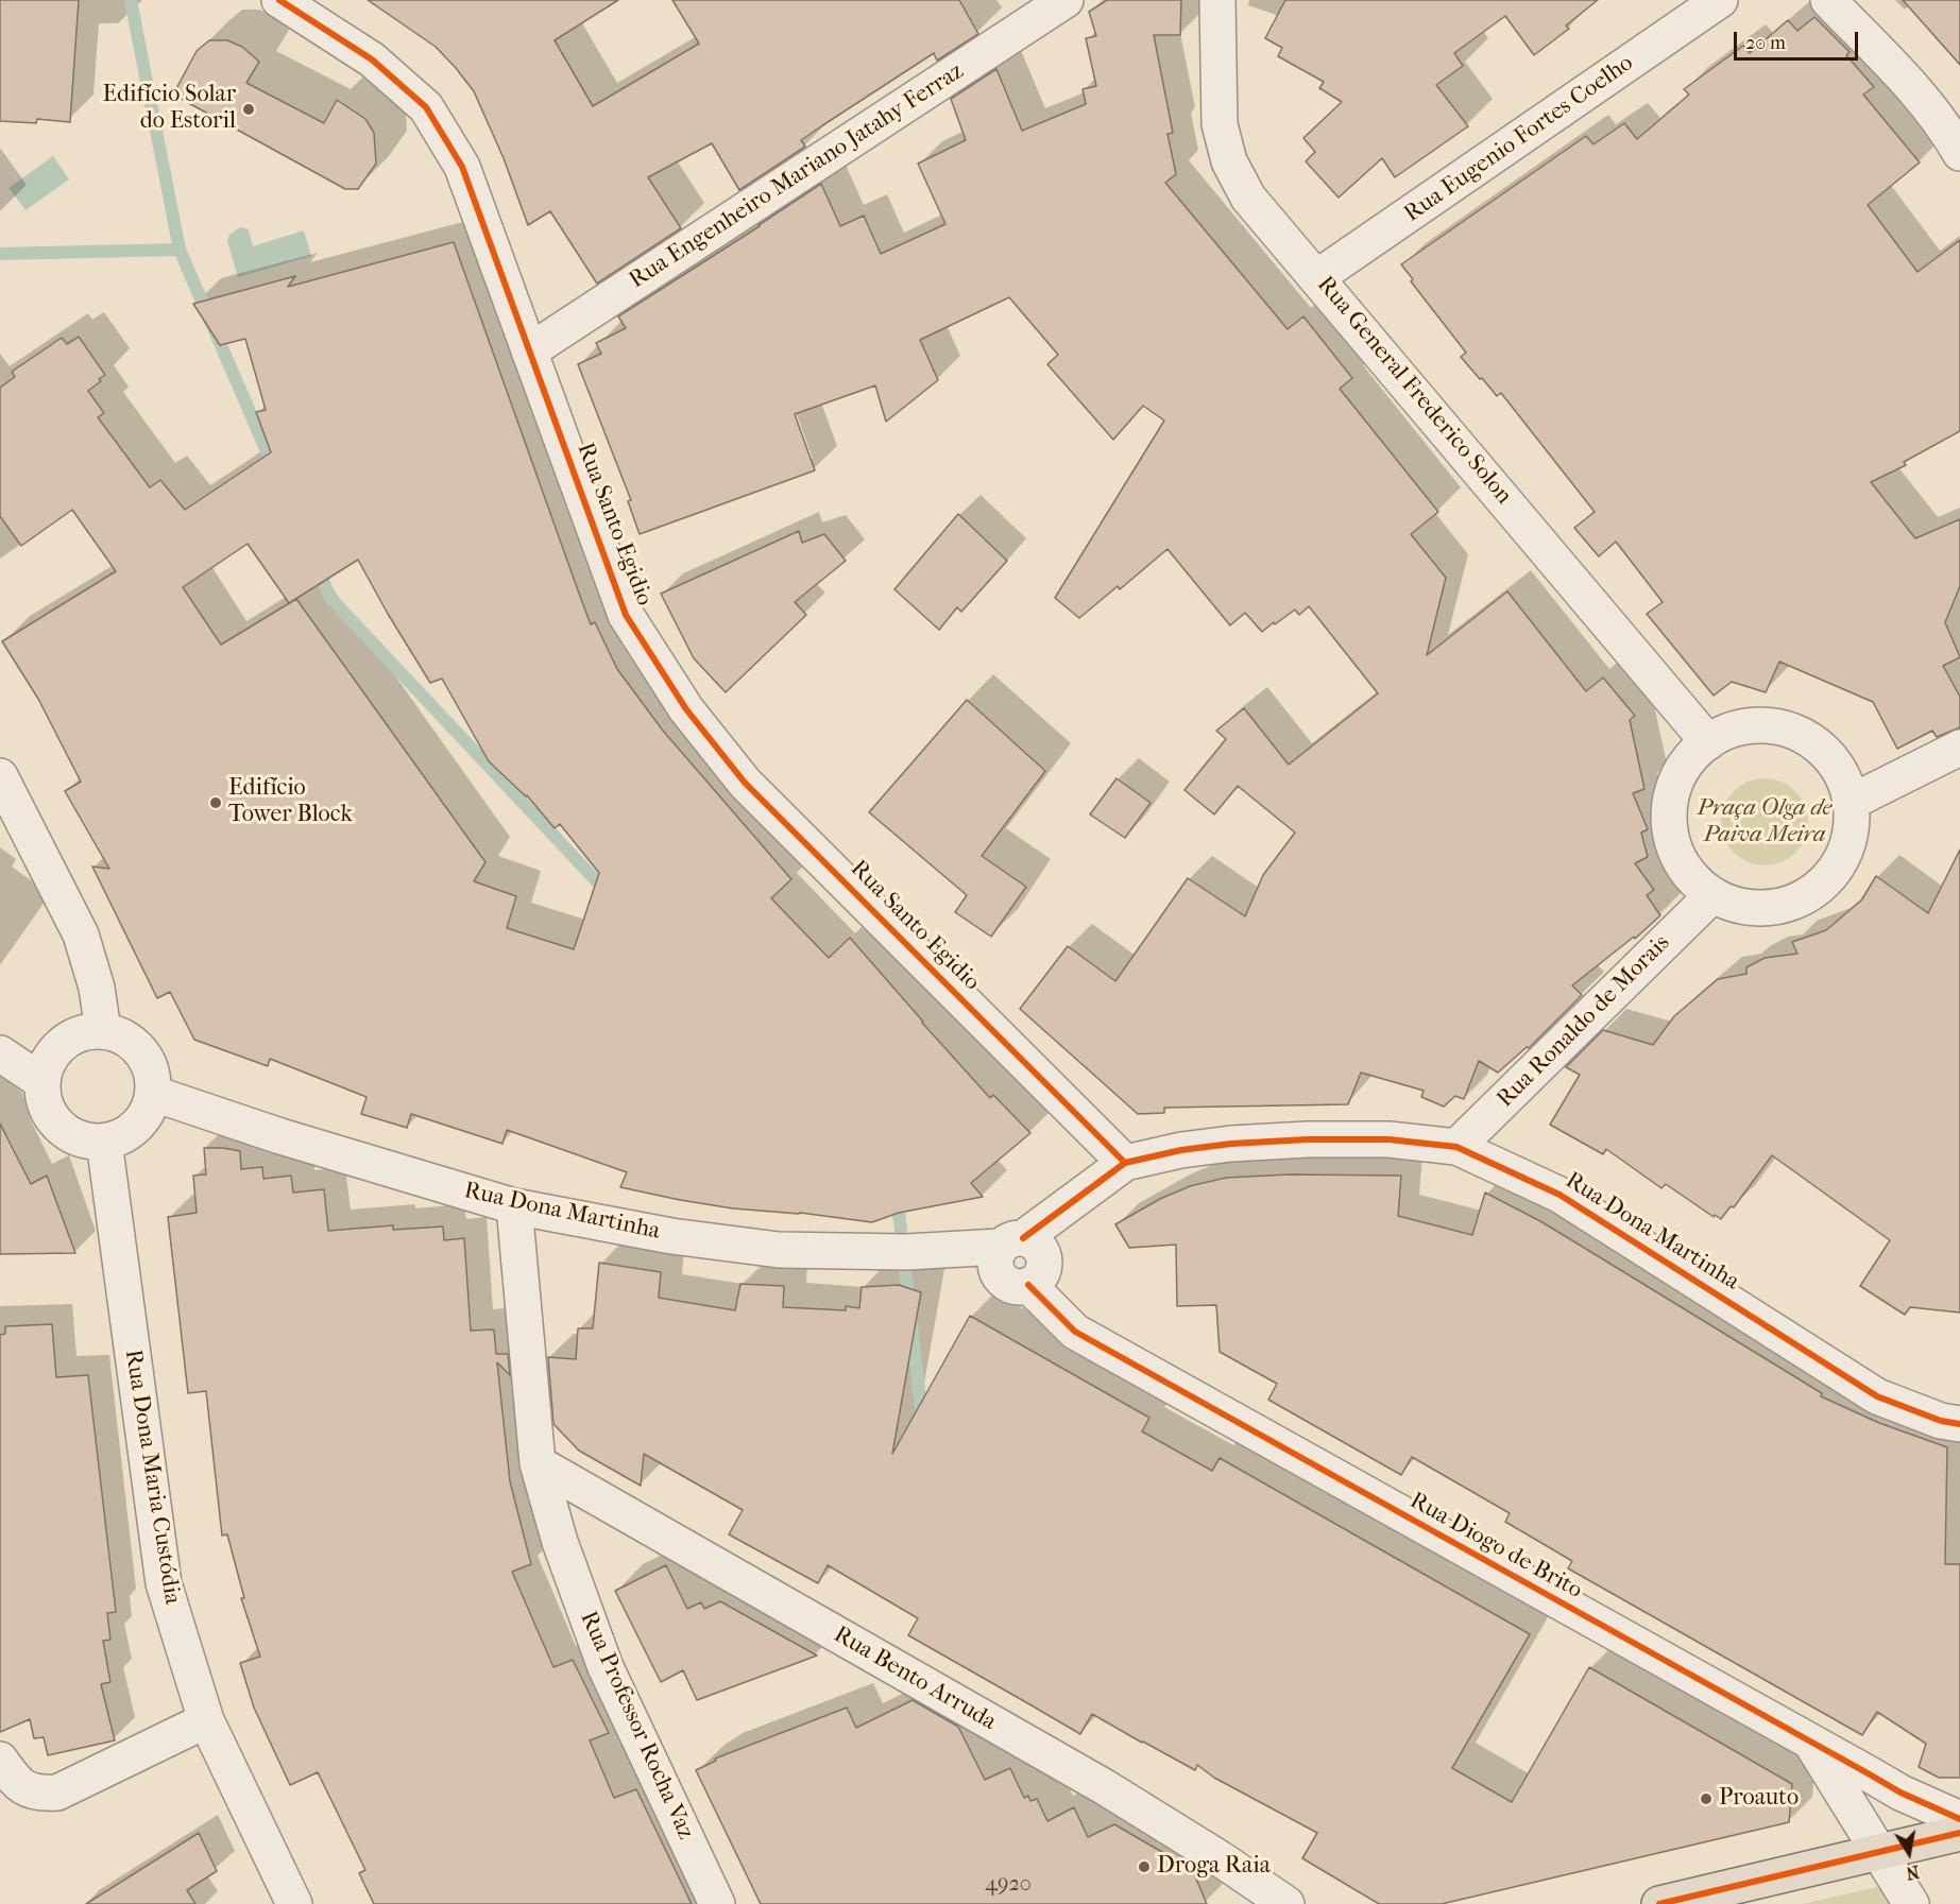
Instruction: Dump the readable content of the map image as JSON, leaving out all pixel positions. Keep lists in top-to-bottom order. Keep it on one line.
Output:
{"streets":{"street":["Rua Eugenio Fortes Coelho","Rua Engenheiro Mariano Jatahy Ferraz","Rua General Frederico Solon","Rua Santo Egidio","Rua Ronaldo de Morais","Rua Dona Martinha","Rua Dona Maria Custódia","Rua Diogo de Brito","Rua Bento Arruda","Rua Professor Rocha Vaz"]},"crossings":[["Rua Eugenio Fortes Coelho","Rua General Frederico Solon"],["Rua Engenheiro Mariano Jatahy Ferraz","Rua Santo Egidio"],["Rua General Frederico Solon","Rua Ronaldo de Morais"],["Rua Santo Egidio","Rua Dona Martinha"],["Rua Ronaldo de Morais","Rua Dona Martinha"],["Rua Dona Martinha","Rua Dona Maria Custódia"],["Rua Dona Martinha","Rua Diogo de Brito"],["Rua Dona Martinha","Rua Professor Rocha Vaz"],["Rua Bento Arruda","Rua Professor Rocha Vaz"]],"parks":["Praça Olga de Paiva Meira"],"places":["Edifício Solar do Estoril","Edifício Tower Block","Proauto","Droga Raia"],"house_numbers":["4920"],"scale_bar":"20 m","north":"bottom"}
